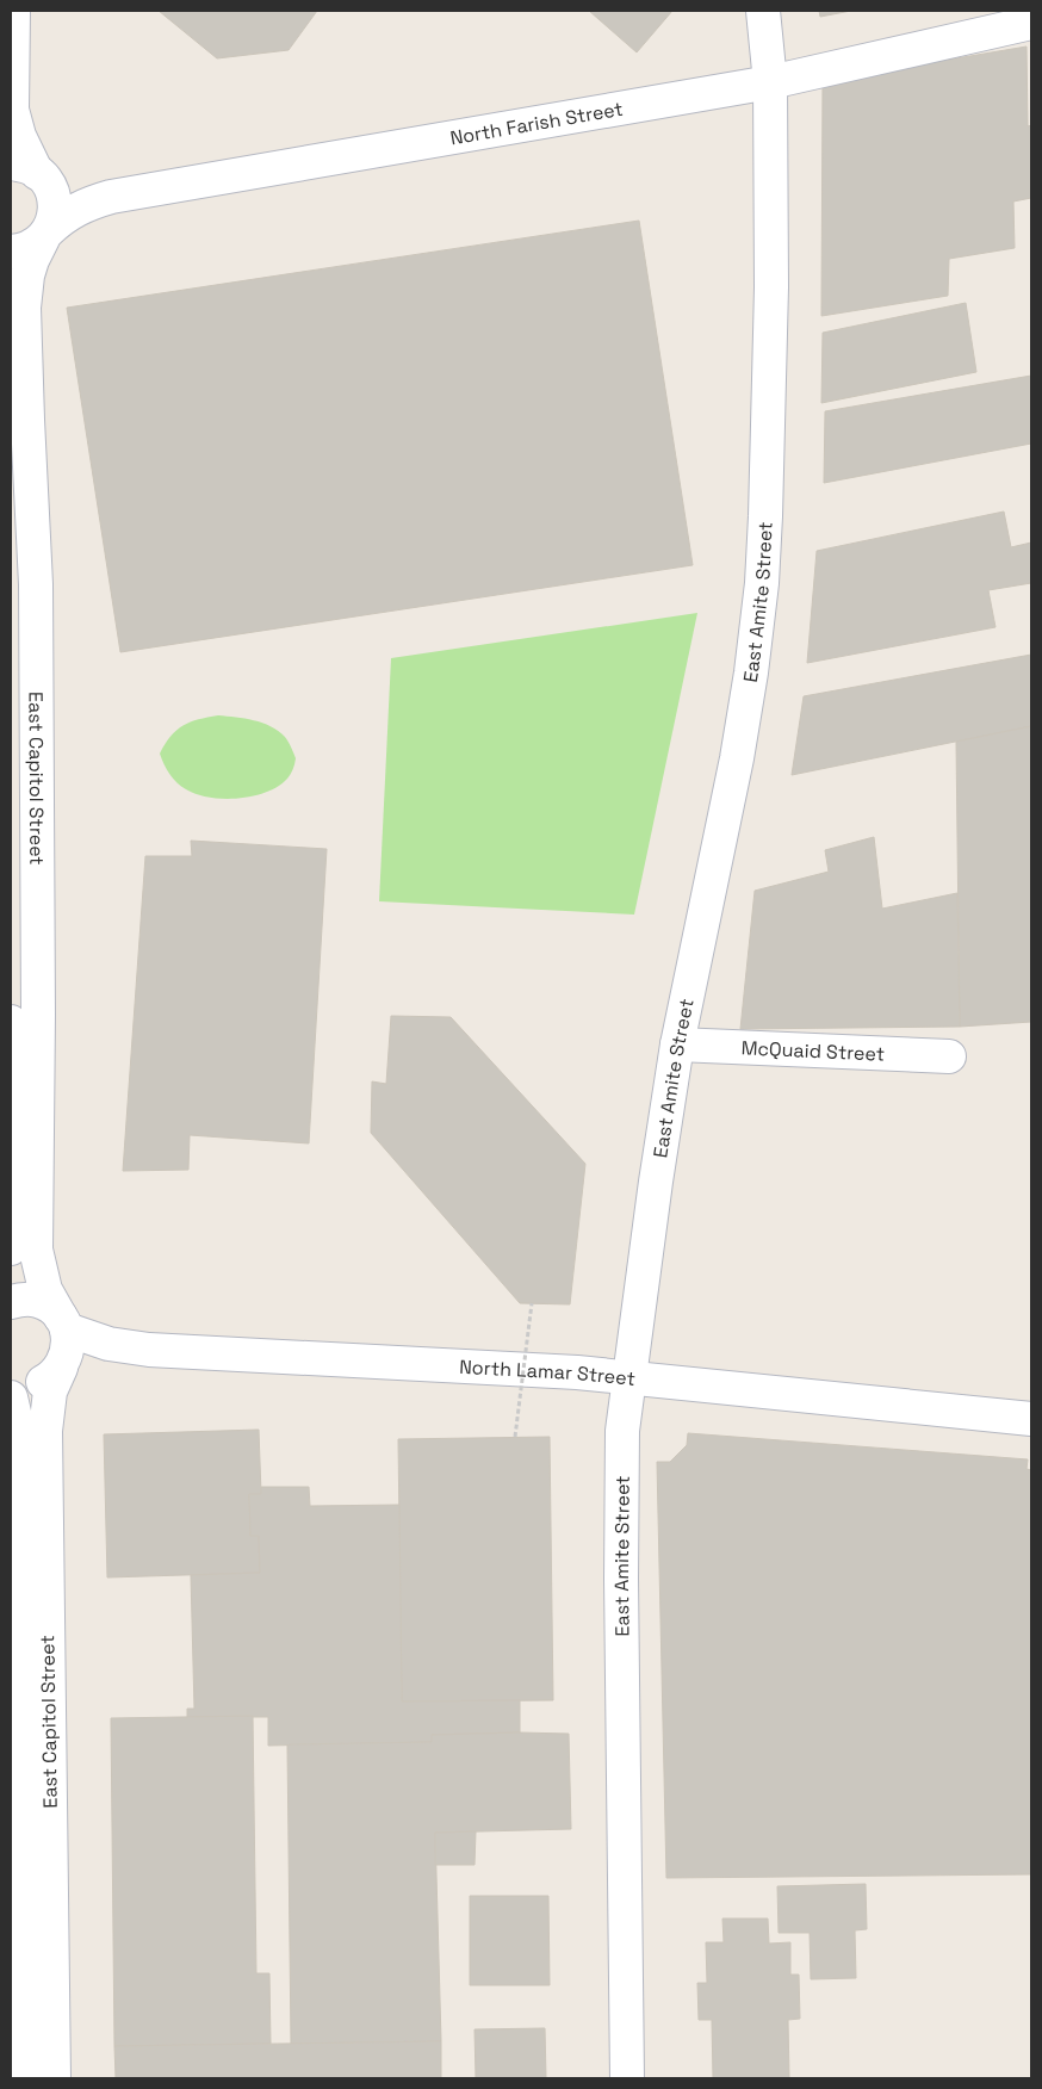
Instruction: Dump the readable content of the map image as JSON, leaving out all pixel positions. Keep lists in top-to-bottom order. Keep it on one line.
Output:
{"streets":{"main road":["North Farish Street","East Amite Street","East Capitol Street","McQuaid Street","North Lamar Street"]},"crossings":[["North Farish Street","East Amite Street"],["North Farish Street","East Capitol Street"],["East Amite Street","McQuaid Street"],["East Amite Street","North Lamar Street"],["East Capitol Street","North Lamar Street"]]}
